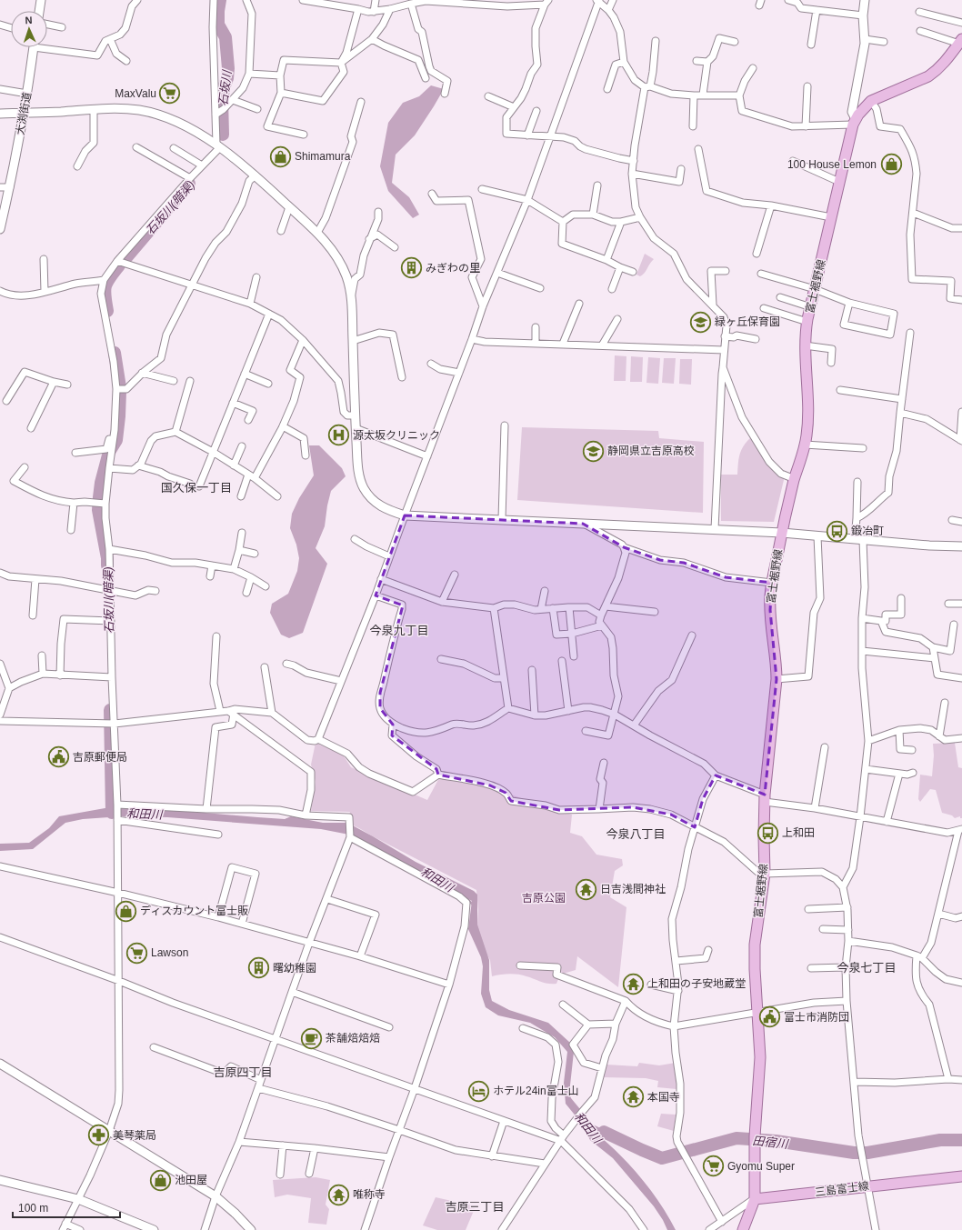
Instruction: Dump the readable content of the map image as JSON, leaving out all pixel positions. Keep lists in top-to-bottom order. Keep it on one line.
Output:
{"streets":{"main road":["富士裾野線","三島富士線"],"street":["大渕街道"]},"crossings":[["富士裾野線","三島富士線"]],"districts":["国久保一丁目","今泉九丁目","今泉八丁目","今泉七丁目","吉原四丁目","吉原三丁目"],"water":["石坂川","石坂川(暗渠)","和田川","田宿川"],"parks":["吉原公園"],"places":{"supermarket":["MaxValu","Lawson","Gyomu Super"],"shop":["Shimamura","100 House Lemon","ディスカウント富士販","池田屋"],"building":["みぎわの里","曙幼稚園"],"school or university":["緑ヶ丘保育園","静岡県立吉原高校"],"hospital":["源太坂クリニック"],"bus stop":["鍛冶町","上和田"],"public building":["吉原郵便局","富士市消防団"],"temple":["日吉浅間神社","上和田の子安地蔵堂","本国寺","唯称寺"],"cafe":["茶舗焙焙焙"],"hotel":["ホテル24in富士山"],"pharmacy":["美琴薬局"]},"scale_bar":"100 m","north":"top"}
